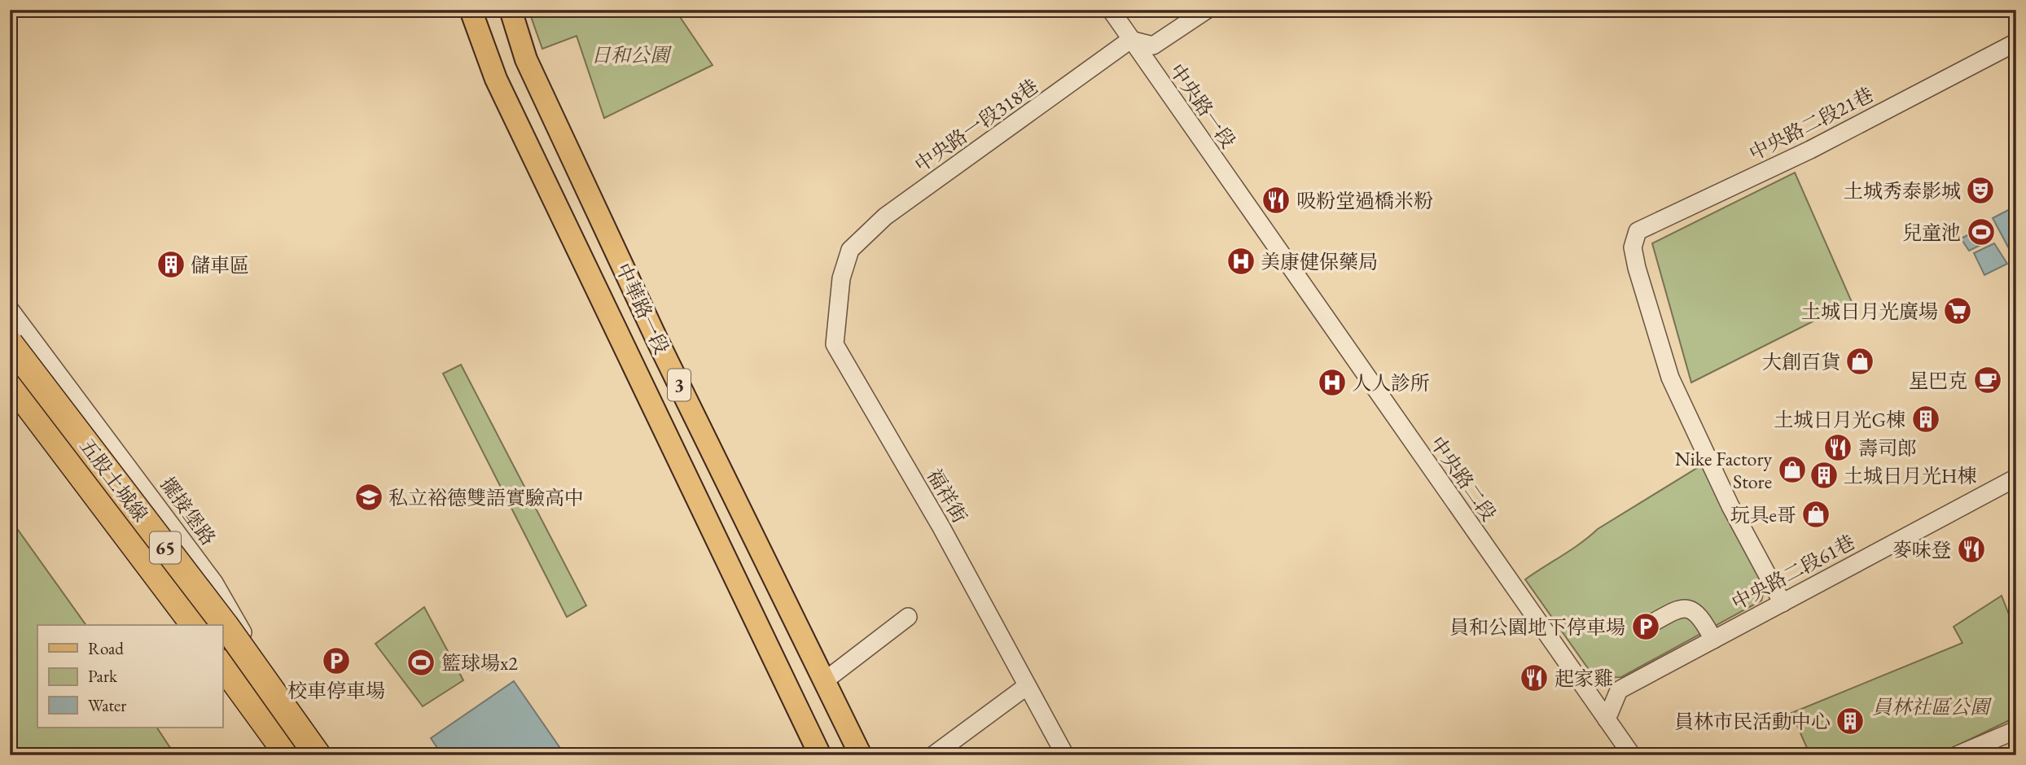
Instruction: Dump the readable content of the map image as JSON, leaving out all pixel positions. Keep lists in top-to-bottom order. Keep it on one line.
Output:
{"streets":{"highway":["五股土城線","65"],"main road":["中華路一段","3"],"street":["中央路一段","中央路二段21巷","中央路一段318巷","中央路二段","福祥街","擺接堡路","中央路二段61巷"]},"crossings":[["中央路一段","中央路一段318巷"],["中央路一段","中央路二段"],["中央路二段21巷","中央路二段61巷"],["中央路一段318巷","福祥街"],["中央路二段","中央路二段61巷"]],"parks":["日和公園","員林社區公園"],"places":{"theatre":["土城秀泰影城"],"restaurant":["吸粉堂過橋米粉","壽司郎","麥味登","起家雞"],"sports":["兒童池","籃球場x2"],"hospital":["美康健保藥局","人人診所"],"building":["儲車區","土城日月光G棟","土城日月光H棟","員林市民活動中心"],"supermarket":["土城日月光廣場"],"shop":["大創百貨","Nike Factory Store","玩具e哥"],"cafe":["星巴克"],"school or university":["私立裕德雙語實驗高中"],"parking":["員和公園地下停車場","校車停車場"]},"legend":["Road","Park","Water"]}
